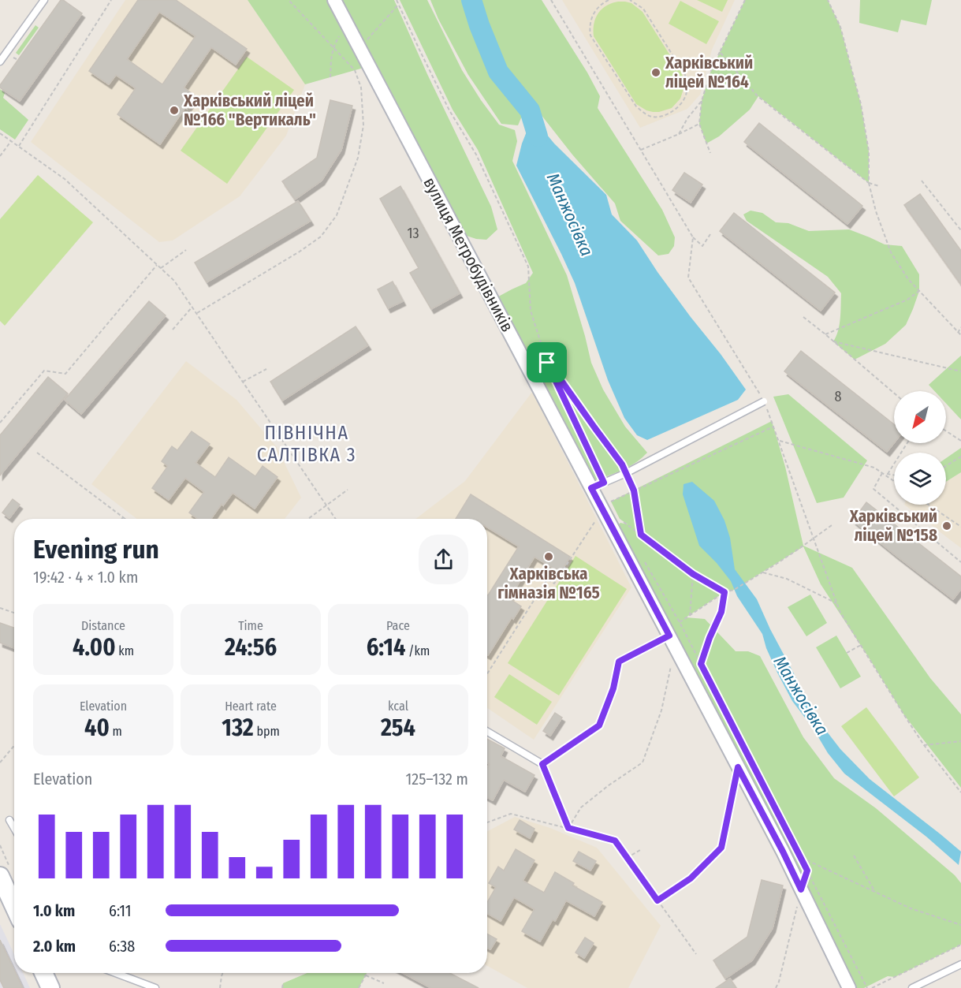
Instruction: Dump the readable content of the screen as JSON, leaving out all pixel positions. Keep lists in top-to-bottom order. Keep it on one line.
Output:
{"streets":{"street":["вулиця Метробудівників"]},"districts":["ПІВНІЧНА САЛТІВКА 3"],"water":["Манжосівка"],"places":["Харківський ліцей №164","Харківський ліцей №166 \"Вертикаль\"","Харківський ліцей №158","Харківська гімназія №165"],"house_numbers":["13","8"],"north":"bottom left","page":{"heading":["Evening run","19:42 · 4 × 1.0 km"],"stats":[["Distance","4.00 km"],["Time","24:56"],["Pace","6:14 /km"],["Elevation","40 m"],["Heart rate","132 bpm"],["kcal","254"]],"chart":["Elevation","125–132 m"],"list":[{"name":"1.0 km","note":"6:11"},{"name":"2.0 km","note":"6:38"}]}}
